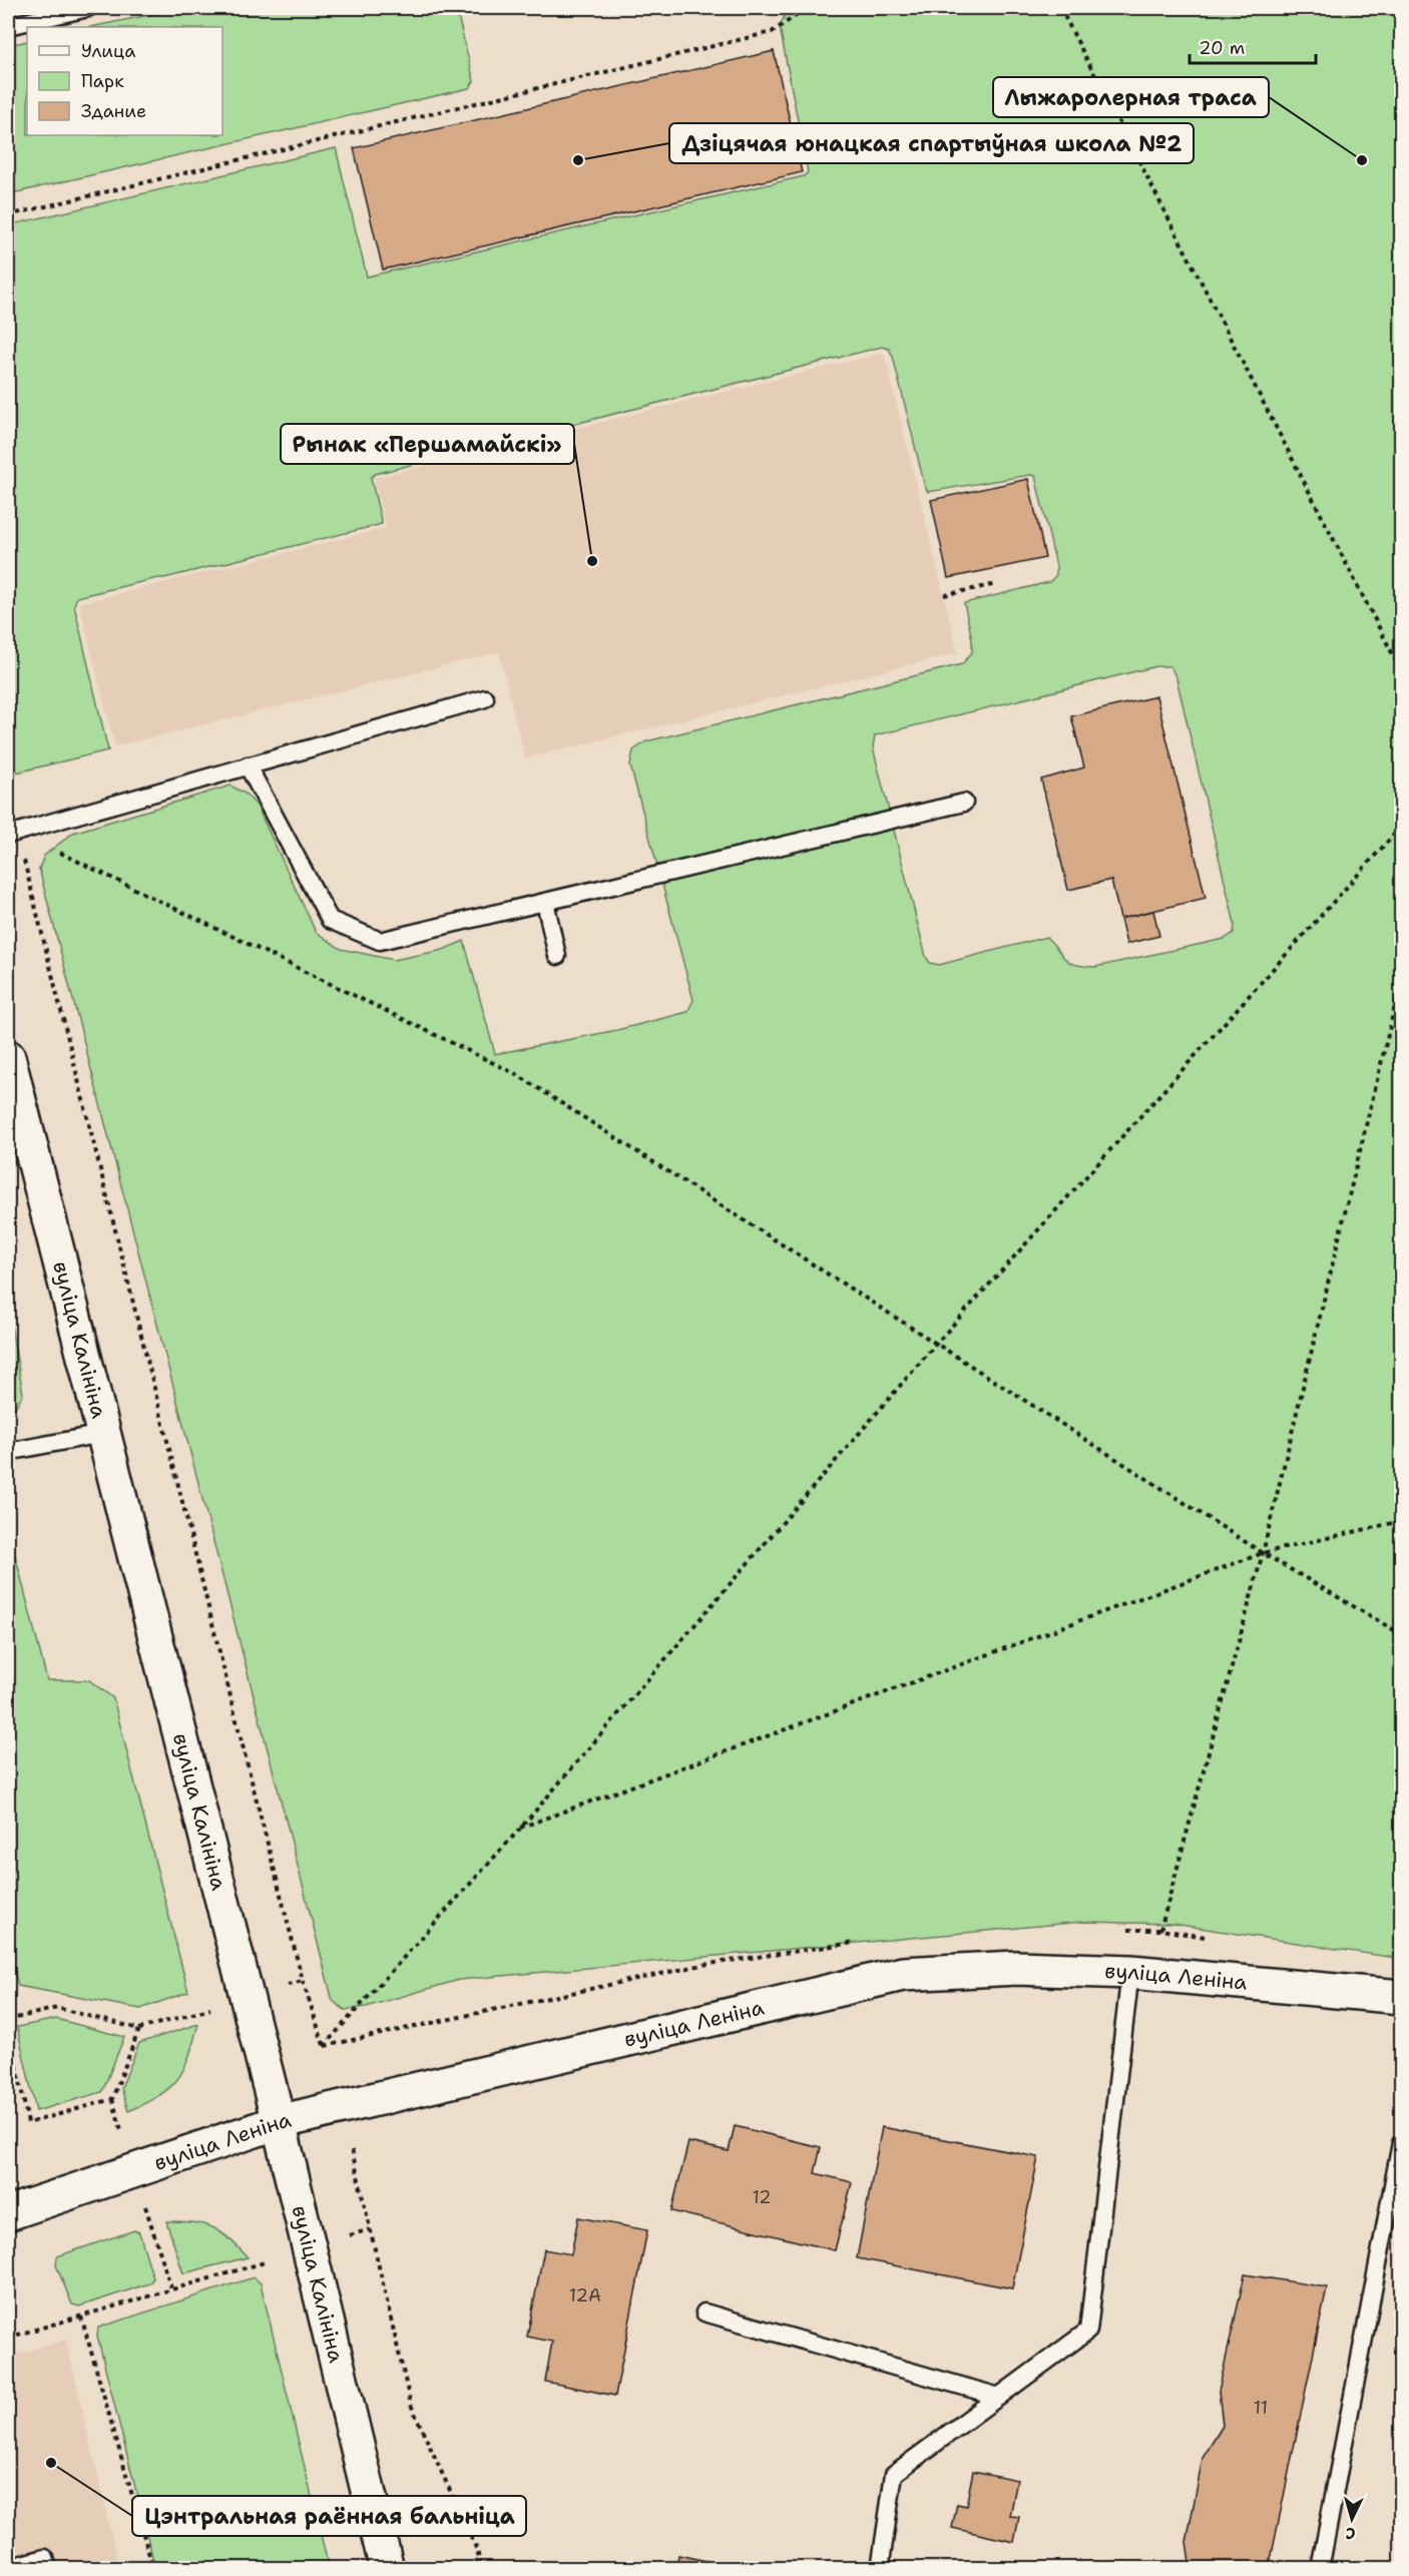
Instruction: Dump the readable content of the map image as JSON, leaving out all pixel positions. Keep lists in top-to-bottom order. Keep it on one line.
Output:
{"streets":{"main road":["вуліца Калініна","вуліца Леніна"]},"crossings":[["вуліца Калініна","вуліца Леніна"]],"places":["Дзіцячая юнацкая спартыўная школа №2","Лыжаролерная траса","Рынак «Першамайскі»","Цэнтральная раённая бальніца"],"house_numbers":["12","12А","11"],"legend":["Улица","Парк","Здание"],"scale_bar":"20 m","north":"bottom"}
